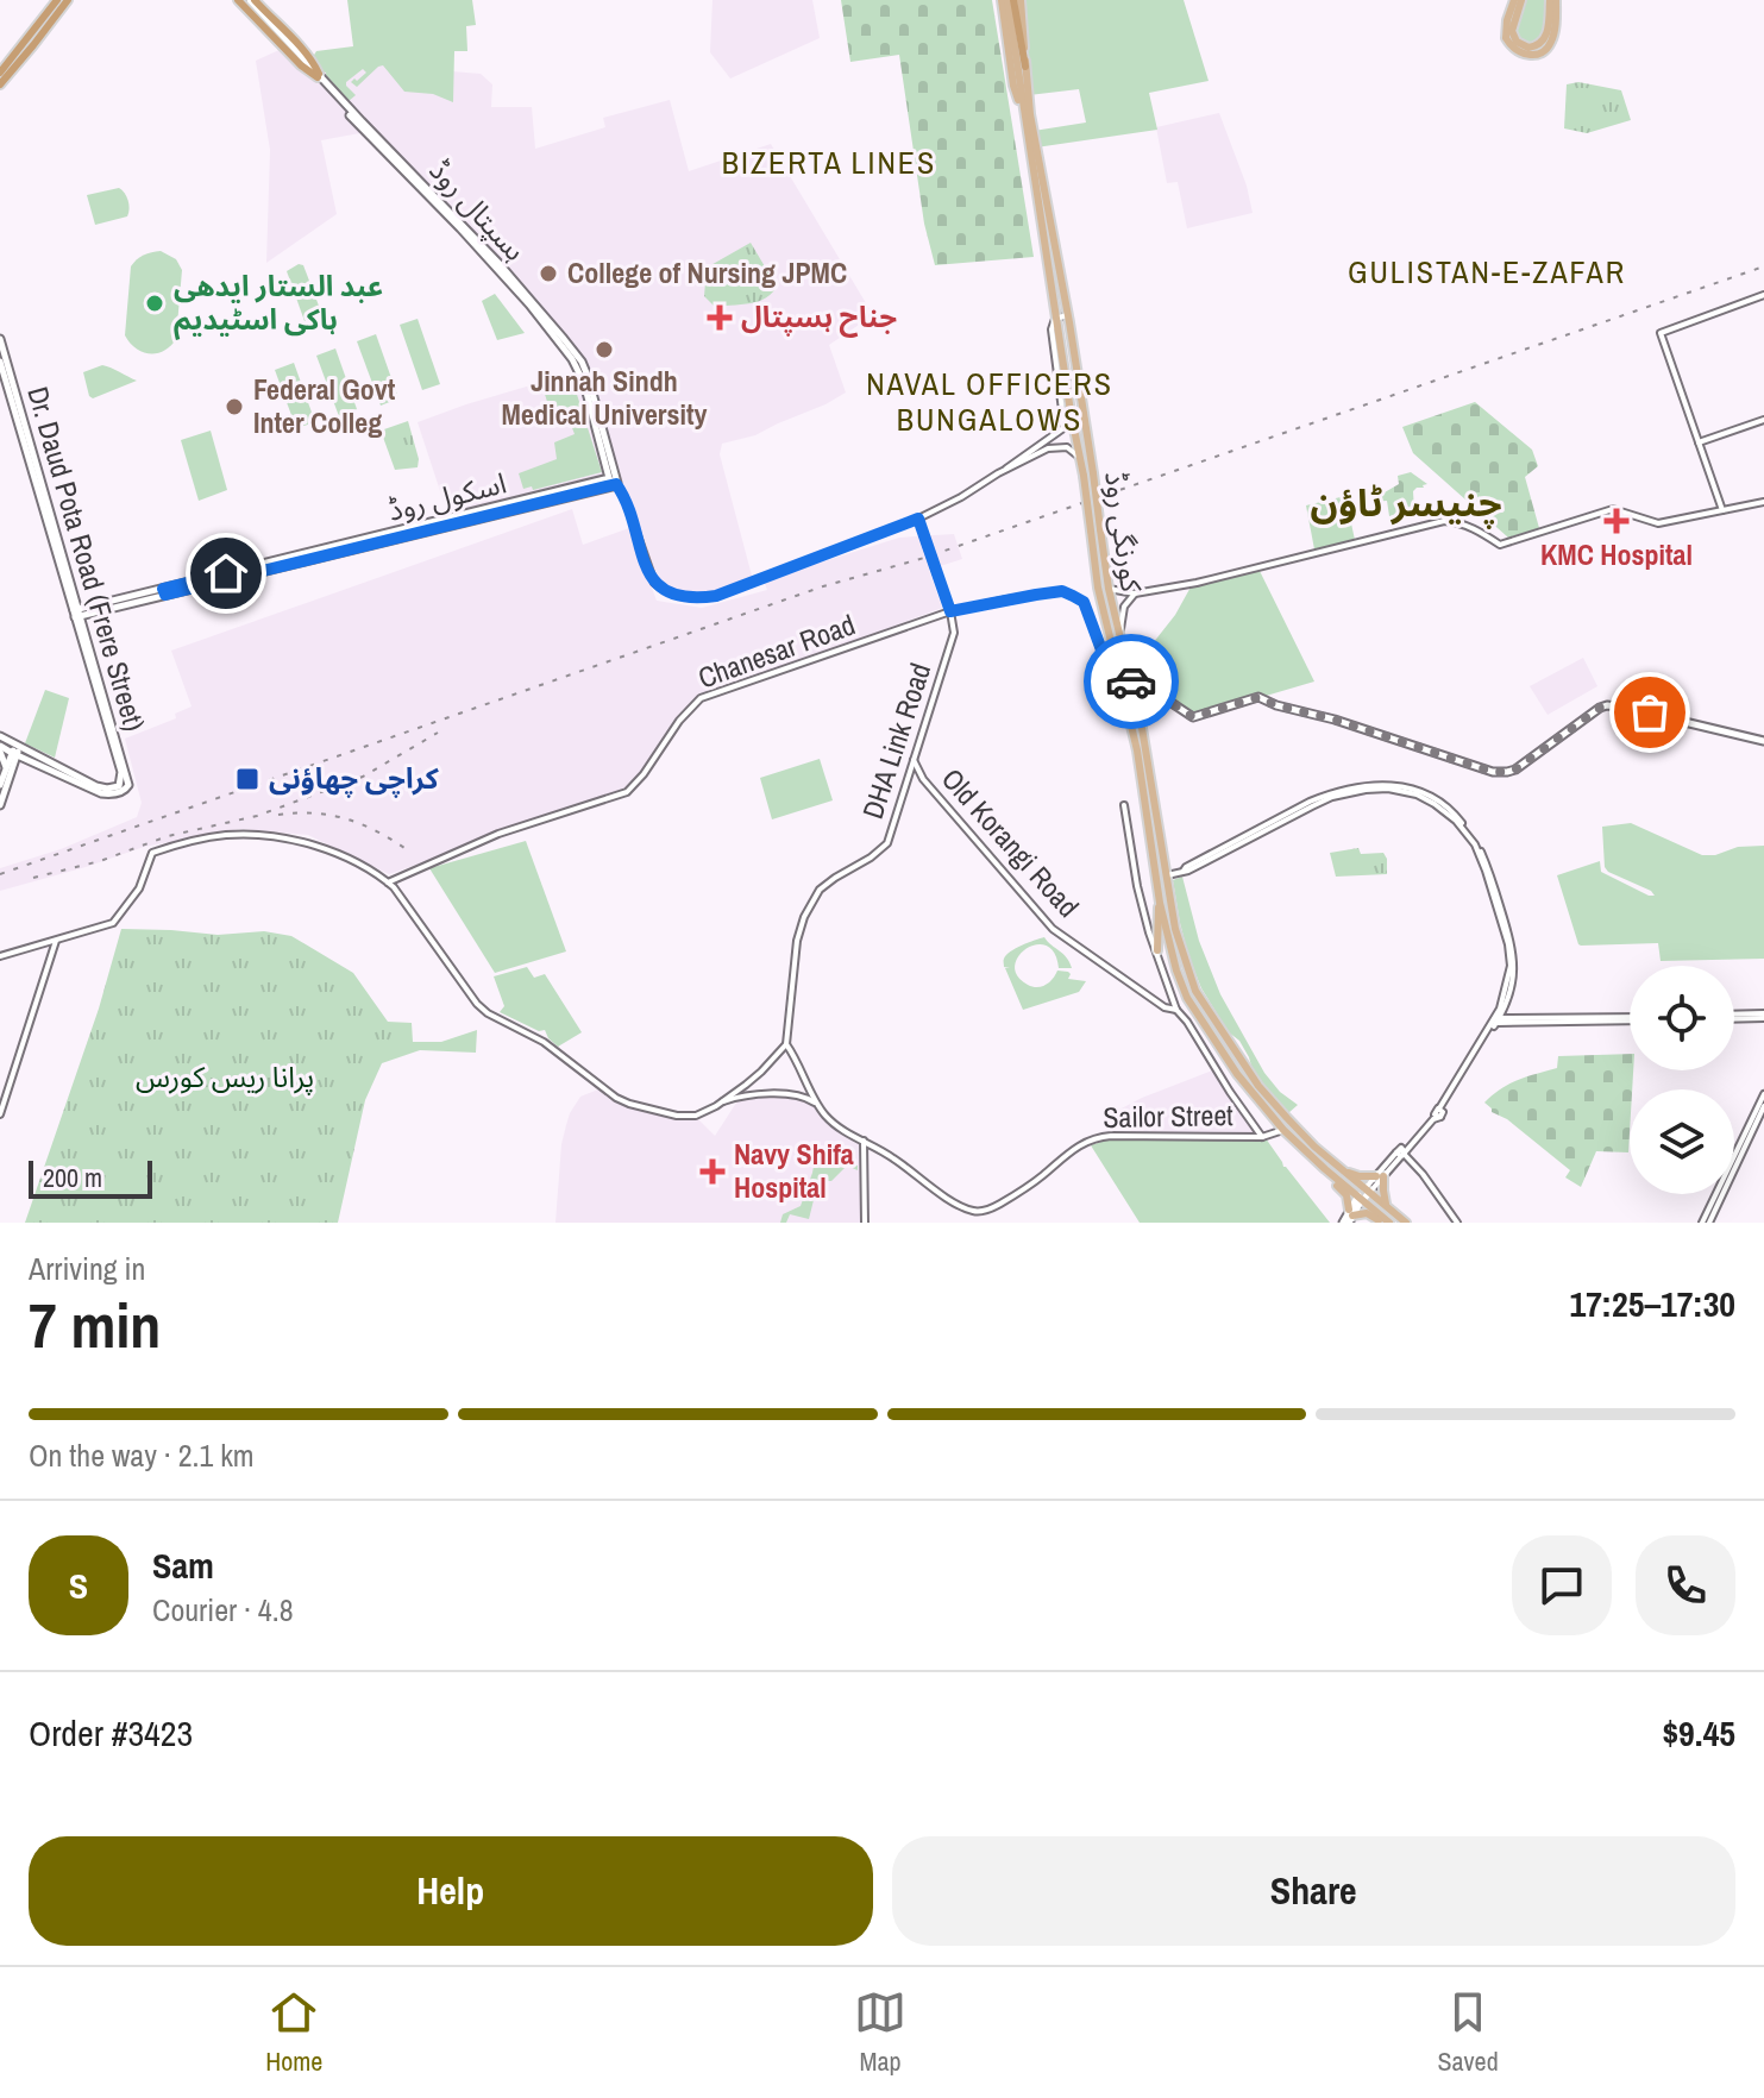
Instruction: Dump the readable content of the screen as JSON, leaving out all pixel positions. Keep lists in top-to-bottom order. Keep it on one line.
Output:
{"streets":{"main road":["ہسپتال روڈ","اسکول روڈ","کورنگی روڈ","Dr. Daud Pota Road (Frere Street)"],"street":["Chanesar Road","DHA Link Road","Old Korangi Road","Sailor Street"]},"crossings":[["ہسپتال روڈ","اسکول روڈ"],["اسکول روڈ","Dr. Daud Pota Road (Frere Street)"],["کورنگی روڈ","Chanesar Road"],["کورنگی روڈ","Sailor Street"],["Chanesar Road","DHA Link Road"],["Chanesar Road","Sailor Street"],["DHA Link Road","Old Korangi Road"]],"districts":["BIZERTA LINES","GULISTAN-E-ZAFAR","NAVAL OFFICERS BUNGALOWS","چنیسر ٹاؤن"],"parks":["پرانا ریس کورس"],"places":{"other":["College of Nursing JPMC","عبد الستار ایدھی ہاکی اسٹیدیم","Jinnah Sindh Medical University","Federal Govt Inter Colleg"],"health":["جناح ہسپتال","KMC Hospital","Navy Shifa Hospital"],"transit":["کراچی چھاؤنی"]},"scale_bar":"200 m","page":{"scale":"200 m","heading":["7 min","Arriving in","17:25–17:30"],"panel":["Sam","Courier · 4.8","Order #3423","$9.45"],"bar":"On the way · 2.1 km","round":"S","buttons":["Help","Share"],"tabs":["Home","Map","Saved"]}}
